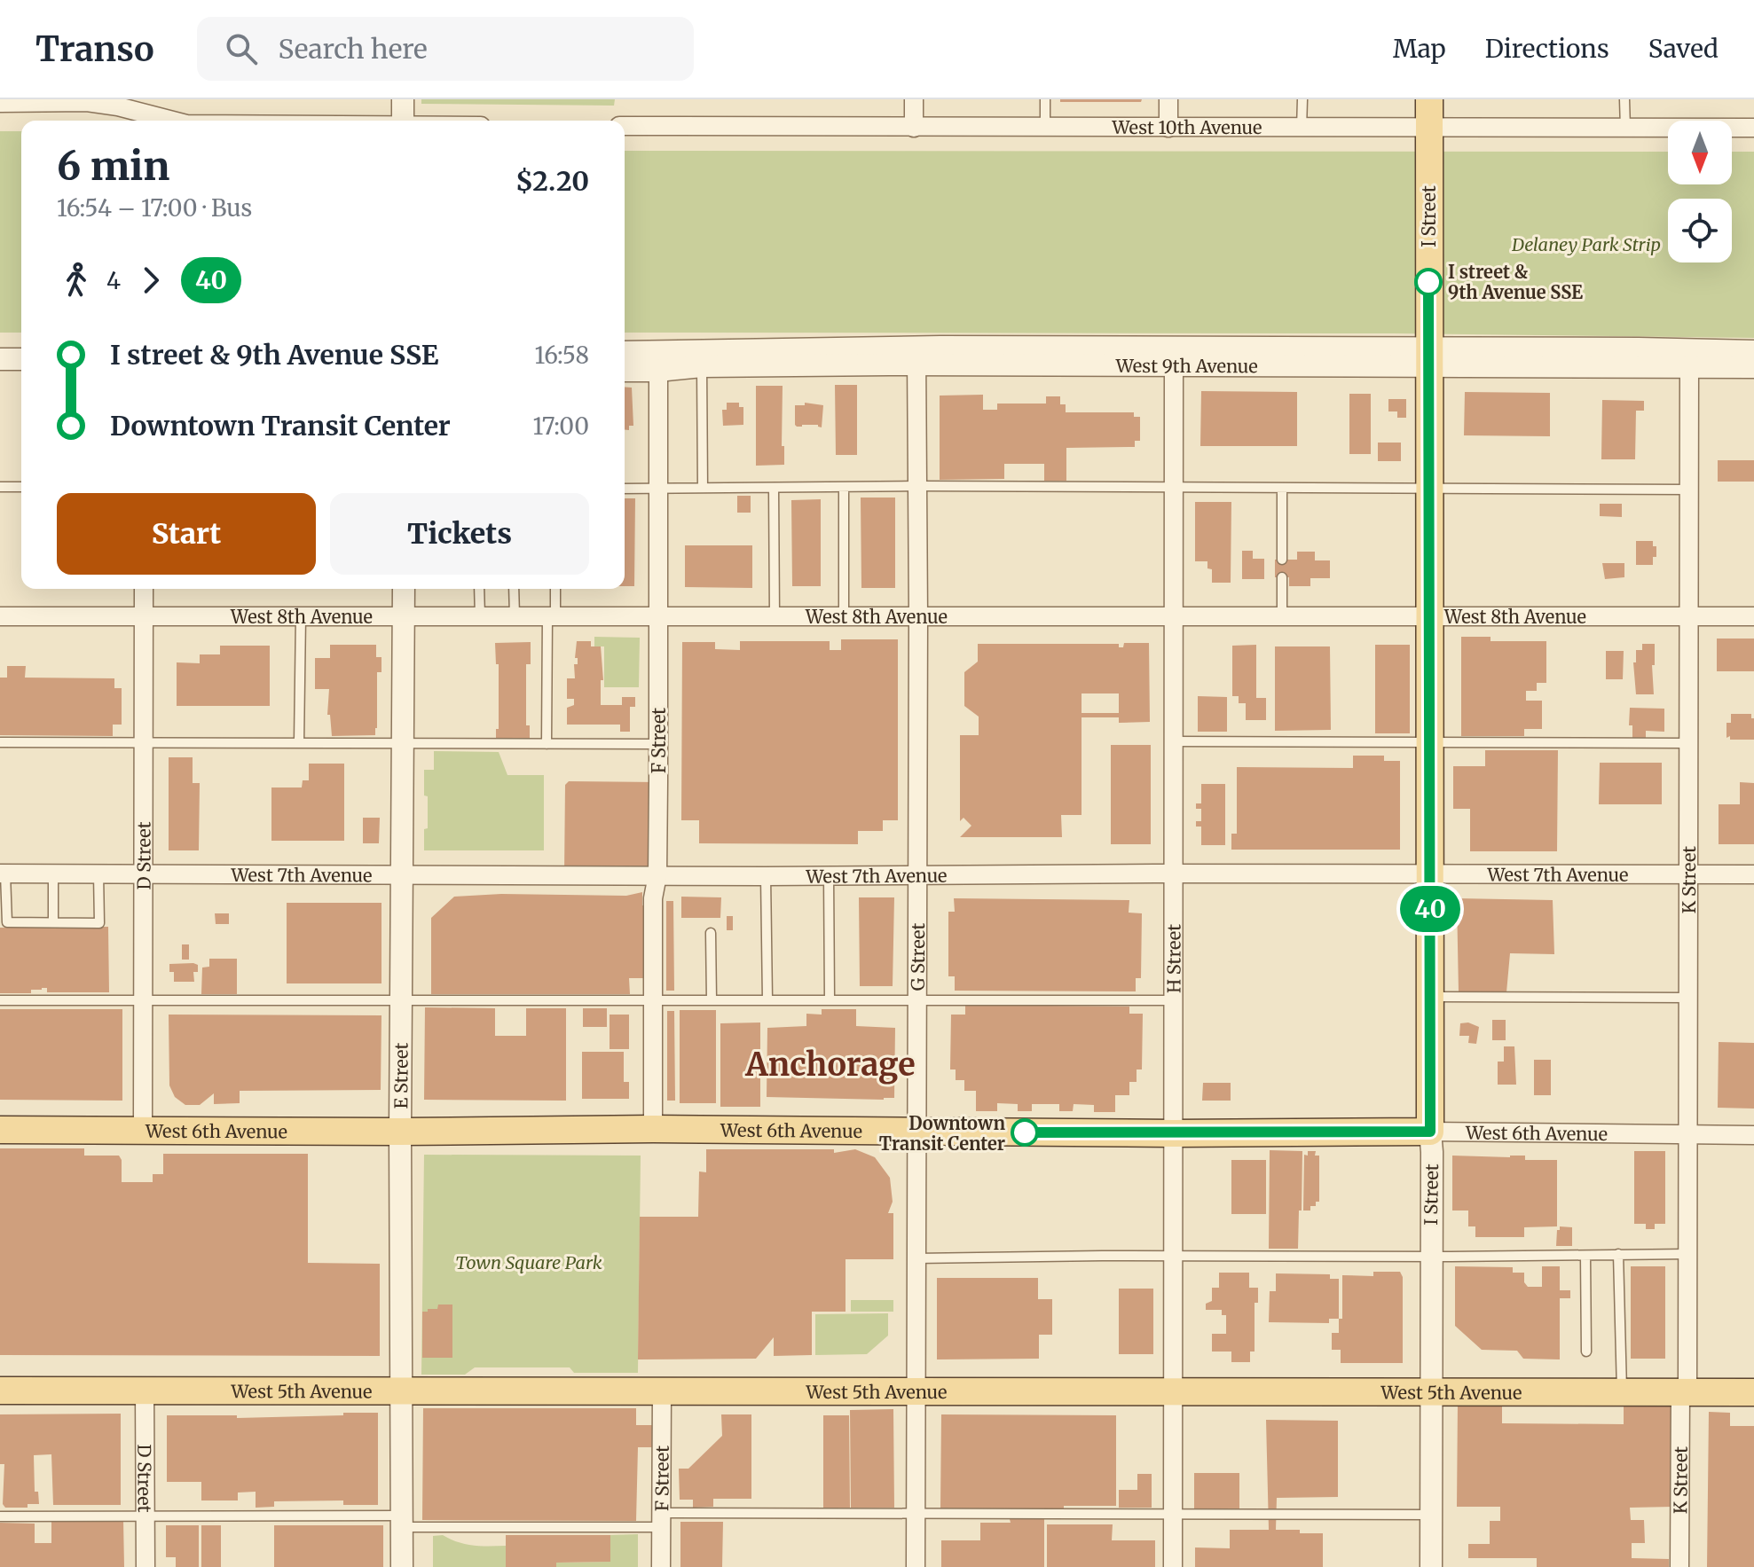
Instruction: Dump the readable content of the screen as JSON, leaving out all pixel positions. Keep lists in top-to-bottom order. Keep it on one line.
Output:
{"streets":{"main road":["I Street","West 6th Avenue","West 5th Avenue"],"street":["West 10th Avenue","West 9th Avenue","West 8th Avenue","F Street","D Street","West 7th Avenue","K Street","G Street","H Street","E Street"]},"crossings":[["West 10th Avenue","I Street"],["I Street","West 9th Avenue"],["I Street","West 8th Avenue"],["I Street","West 7th Avenue"],["I Street","West 6th Avenue"],["I Street","West 5th Avenue"],["West 9th Avenue","F Street"],["West 9th Avenue","K Street"],["West 9th Avenue","G Street"],["West 9th Avenue","H Street"],["West 8th Avenue","F Street"],["West 8th Avenue","D Street"],["West 8th Avenue","K Street"],["West 8th Avenue","G Street"],["West 8th Avenue","H Street"],["West 8th Avenue","E Street"],["F Street","West 7th Avenue"],["F Street","West 6th Avenue"],["F Street","West 5th Avenue"],["D Street","West 7th Avenue"],["D Street","West 6th Avenue"],["D Street","West 5th Avenue"],["West 7th Avenue","K Street"],["West 7th Avenue","G Street"],["West 7th Avenue","H Street"],["West 7th Avenue","E Street"],["K Street","West 6th Avenue"],["K Street","West 5th Avenue"],["G Street","West 6th Avenue"],["G Street","West 5th Avenue"],["H Street","West 6th Avenue"],["H Street","West 5th Avenue"],["E Street","West 6th Avenue"],["E Street","West 5th Avenue"]],"districts":["Anchorage"],"parks":["Delaney Park Strip","Town Square Park"],"places":["I street & 9th Avenue SSE","Downtown Transit Center"],"lines":["bus line 40"],"north":"bottom","page":{"header":"Transo","search":"Search here","nav":["Map","Directions","Saved"],"on_map":"40","heading":["6 min","16:54 – 17:00 · Bus","$2.20"],"legs":["4","40"],"list":[{"name":"I street & 9th Avenue SSE","value":"16:58"},{"name":"Downtown Transit Center","value":"17:00"}],"buttons":["Start","Tickets"]}}
